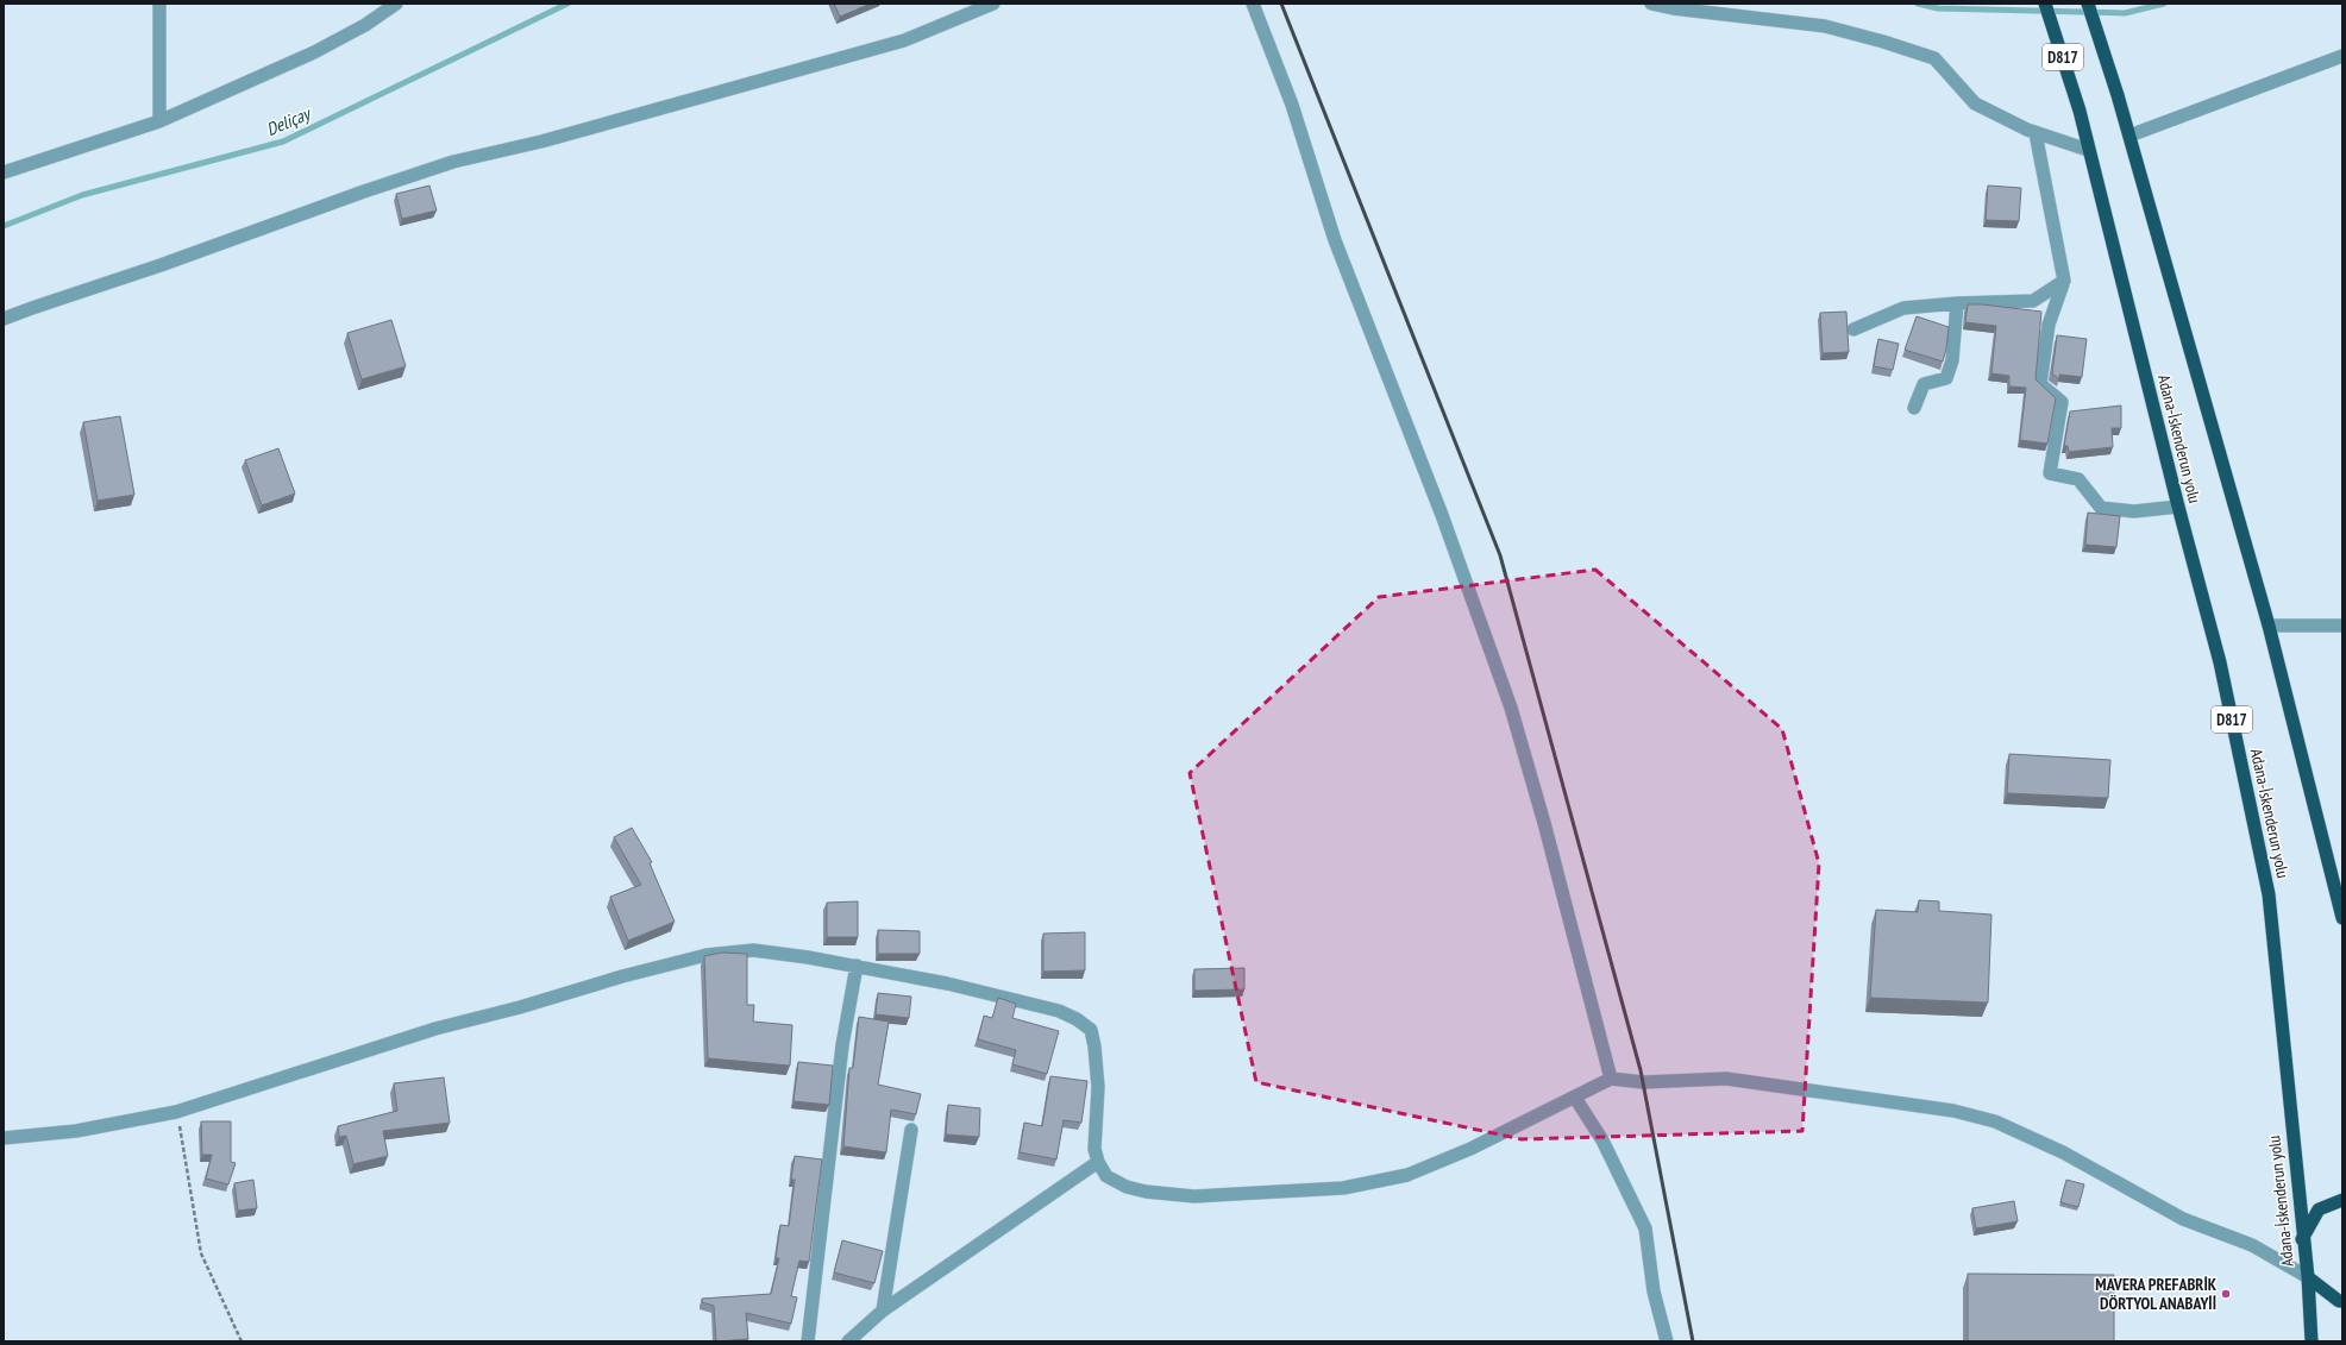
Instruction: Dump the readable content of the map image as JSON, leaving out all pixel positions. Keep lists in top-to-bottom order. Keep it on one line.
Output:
{"streets":{"highway":["D817","Adana-İskenderun yolu"]},"water":["Deliçay"],"places":["MAVERA PREFABRİK DÖRTYOL ANABAYİİ"]}
